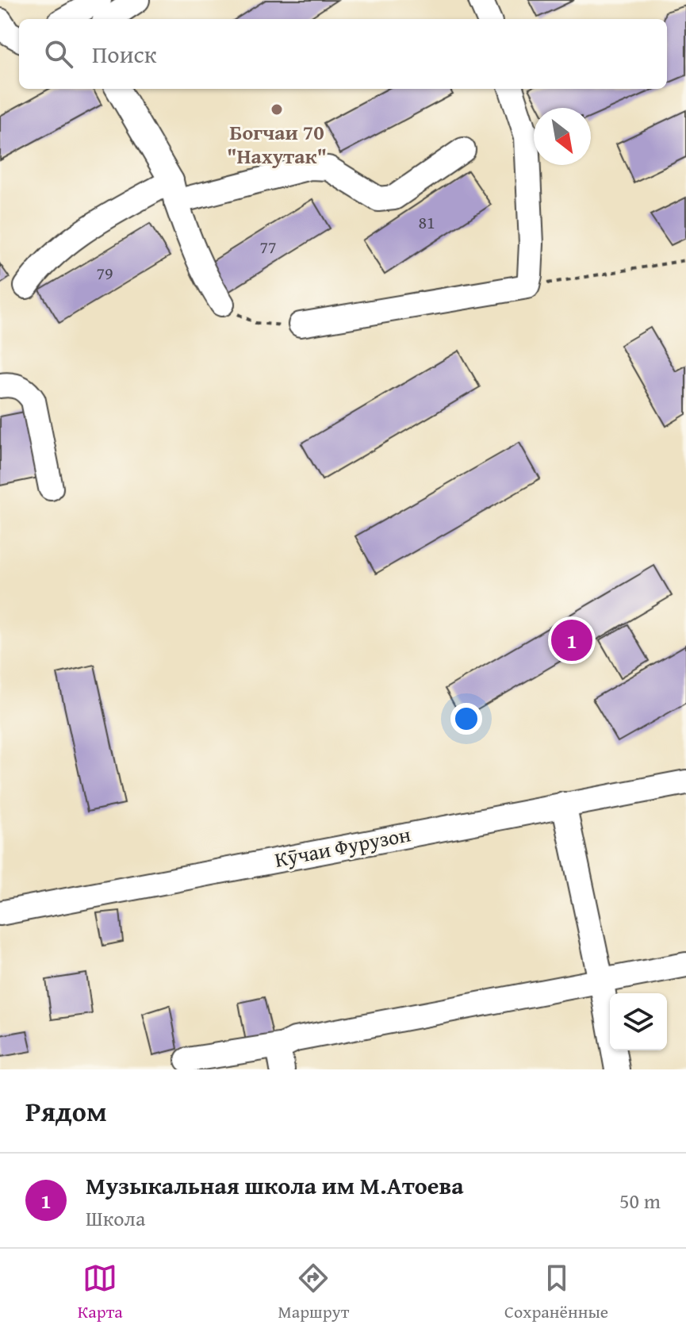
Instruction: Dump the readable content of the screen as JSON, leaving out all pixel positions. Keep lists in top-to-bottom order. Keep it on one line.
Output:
{"streets":{"street":["Кӯчаи Фурузон"]},"places":["Богчаи 70 \"Нахутак\""],"house_numbers":["81","77","79"],"north":"bottom right","page":{"search":"Поиск","pins":"1","heading":"Рядом","list":[{"mark":"1","name":"Музыкальная школа им М.Атоева","note":"Школа","value":"50 m"}],"nav":["Карта","Маршрут","Сохранённые"]}}
